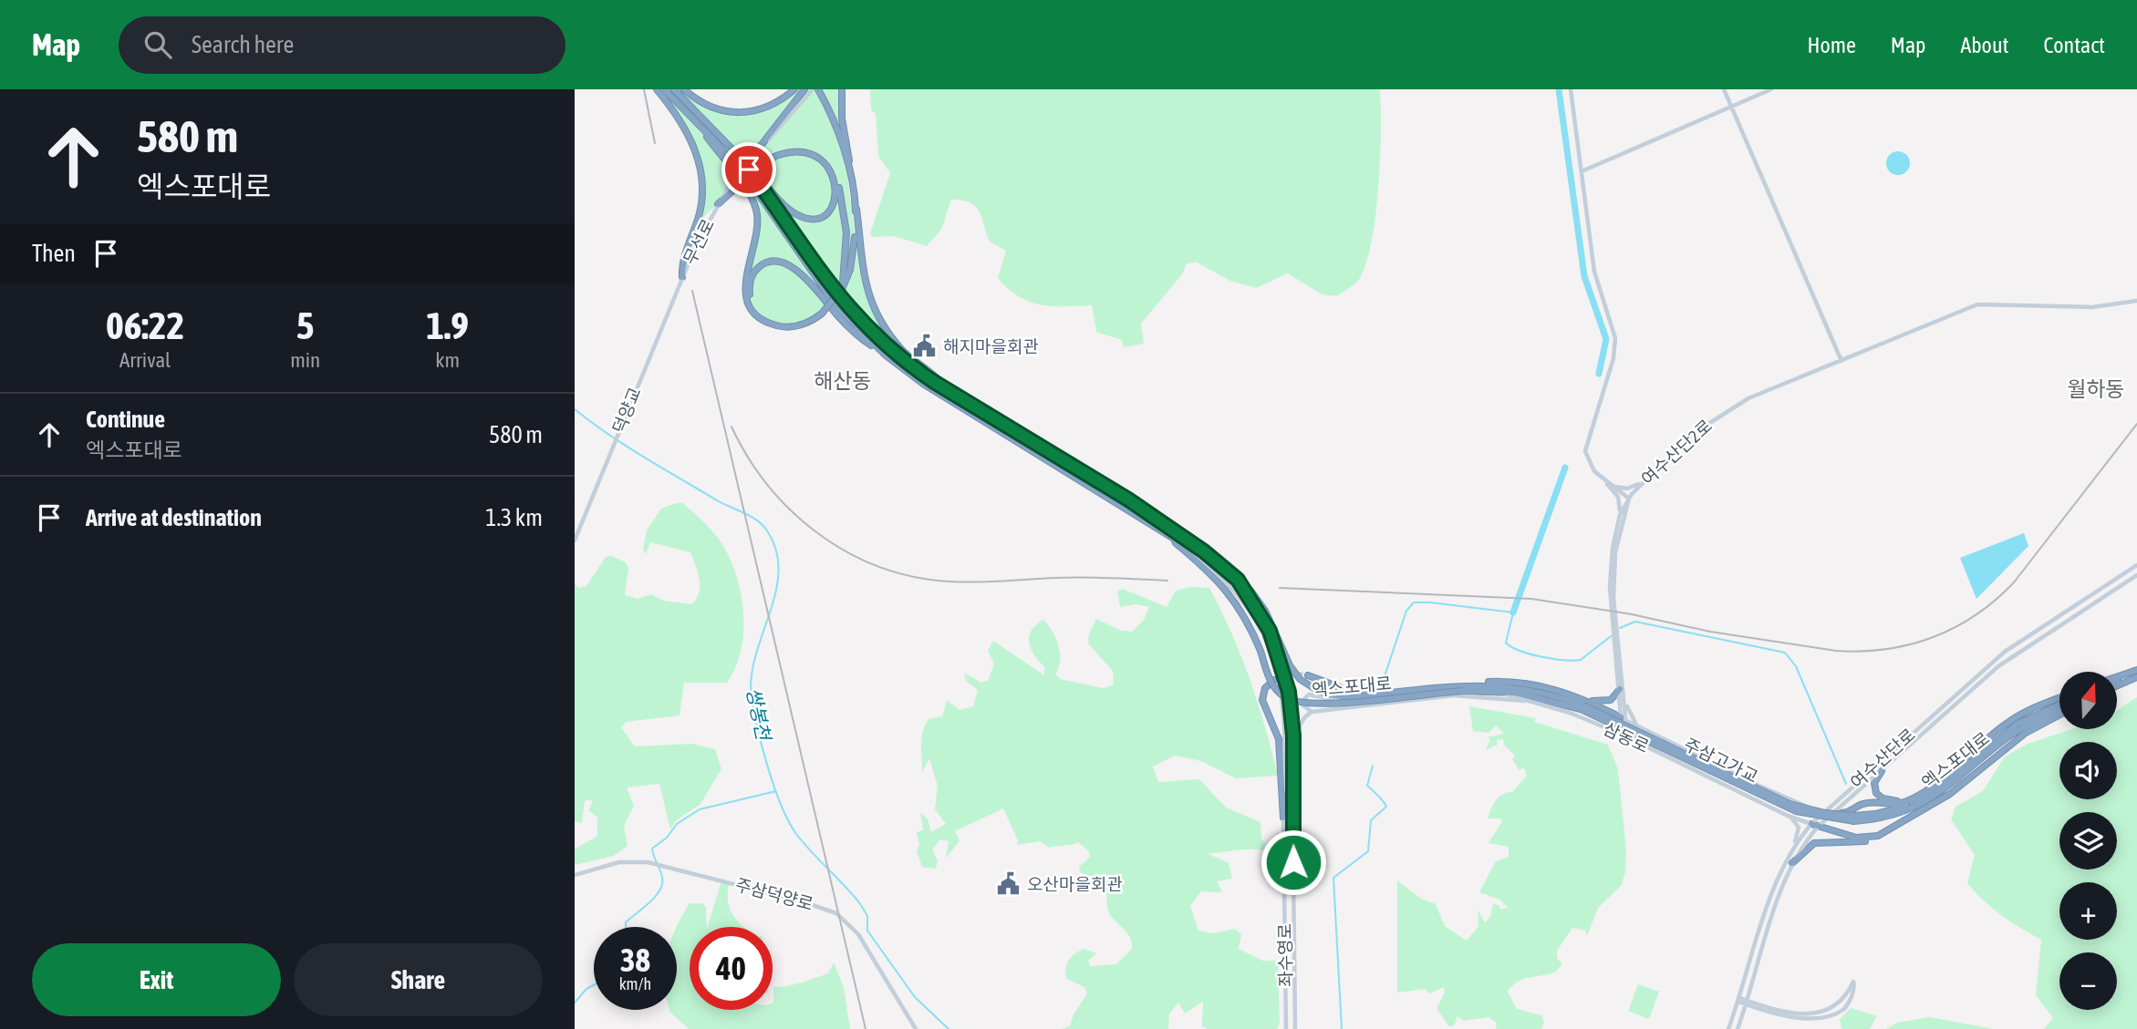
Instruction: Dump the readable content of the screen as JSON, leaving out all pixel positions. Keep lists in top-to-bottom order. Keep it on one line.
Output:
{"streets":{"highway":["엑스포대로","주삼고가교"],"street":["무선로","덕양교","여수산단2로","삼동로","여수산단로","주삼덕양로","좌수영로"]},"crossings":[["무선로","덕양교"],["엑스포대로","주삼고가교"],["엑스포대로","좌수영로"],["삼동로","여수산단로"]],"districts":["해산동","월하동"],"water":["쌍봉천"],"places":{"public building":["해지마을회관","오산마을회관"]},"north":"top","page":{"header":"Map","search":"Search here","nav":["Home","Map","About","Contact"],"turn":["580 m","엑스포대로"],"then":"Then","eta":["06:22","Arrival","5","min","1.9","km"],"list":[{"name":"Continue","note":"엑스포대로","value":"580 m"},{"name":"Arrive at destination","value":"1.3 km"}],"map_buttons":["+","−"],"speed":"38 km/h","limit":"40","buttons":["Exit","Share"]}}
